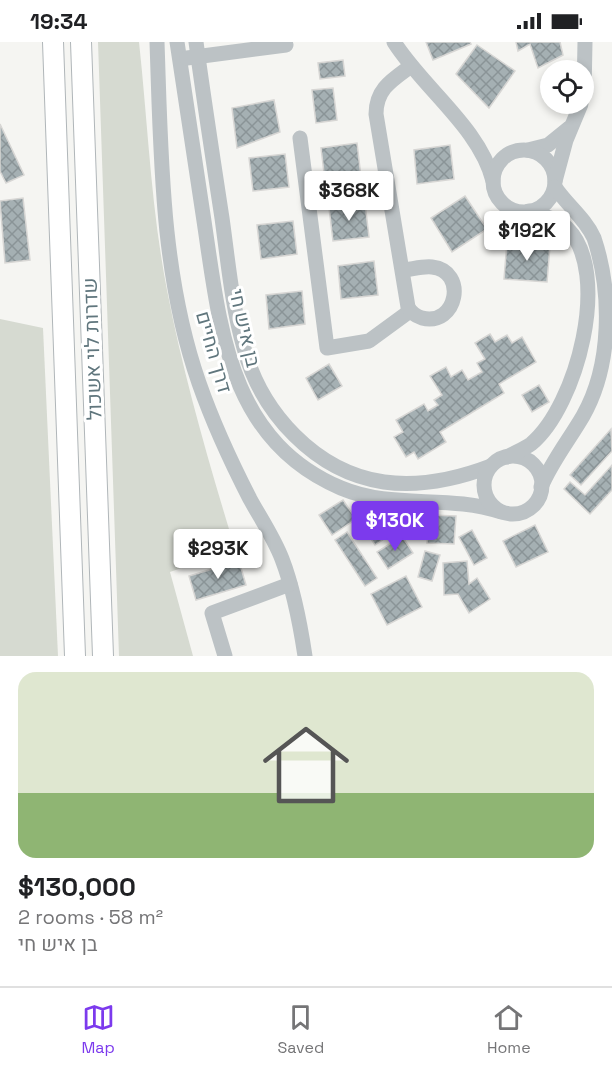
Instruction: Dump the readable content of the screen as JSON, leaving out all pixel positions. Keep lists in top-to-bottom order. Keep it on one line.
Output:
{"streets":{"main road":["שדרות לוי אשכול"],"street":["בן איש חי","דרך החיים"]},"page":{"status":"19:34","price":["$368K","$192K","$130K","$293K"],"list":[{"name":"$130,000","note":"2 rooms · 58 m² · בן איש חי"}],"tabs":["Map","Saved","Home"]}}
